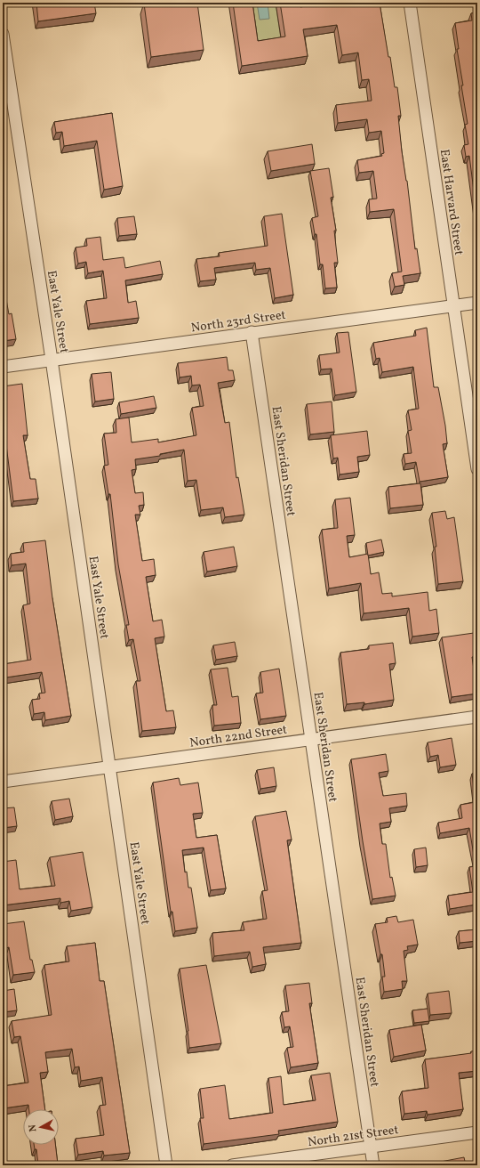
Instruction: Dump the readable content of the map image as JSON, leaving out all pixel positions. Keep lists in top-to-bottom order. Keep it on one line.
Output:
{"streets":{"street":["East Harvard Street","East Yale Street","North 23rd Street","East Sheridan Street","North 22nd Street","North 21st Street"]},"crossings":[["East Harvard Street","North 23rd Street"],["East Yale Street","North 23rd Street"],["East Yale Street","North 22nd Street"],["North 23rd Street","East Sheridan Street"],["East Sheridan Street","North 22nd Street"],["East Sheridan Street","North 21st Street"]],"north":"left"}
